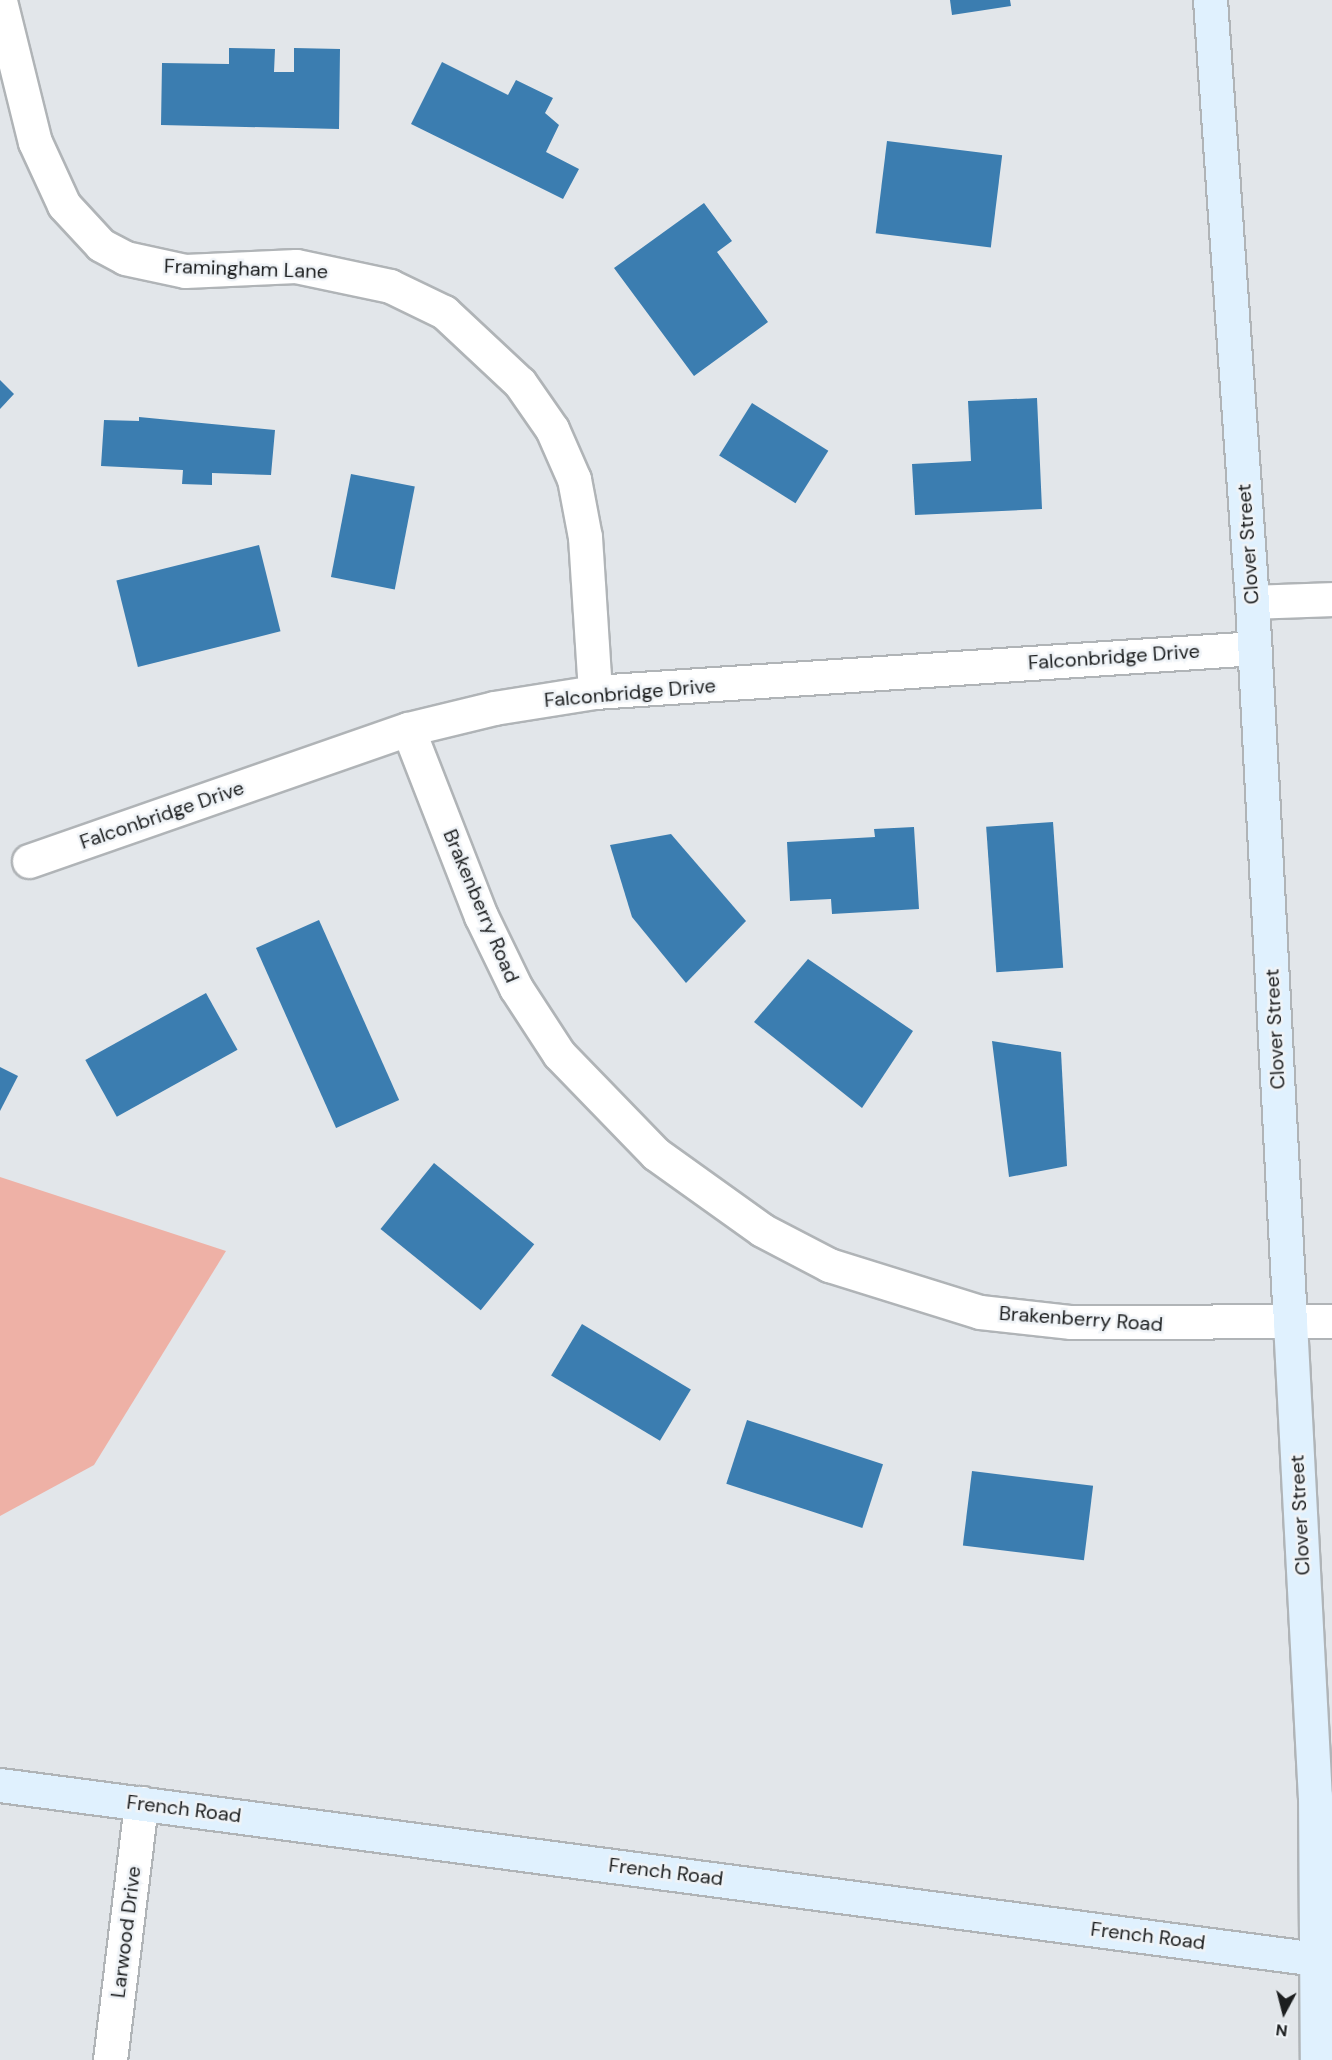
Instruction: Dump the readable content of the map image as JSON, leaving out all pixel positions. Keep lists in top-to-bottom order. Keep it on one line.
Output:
{"streets":{"main road":["Clover Street","French Road"],"street":["Framingham Lane","Falconbridge Drive","Brakenberry Road","Larwood Drive"]},"crossings":[["Framingham Lane","Falconbridge Drive"],["Clover Street","Falconbridge Drive"],["Clover Street","Brakenberry Road"],["Clover Street","French Road"],["Falconbridge Drive","Brakenberry Road"],["French Road","Larwood Drive"]],"north":"bottom"}
